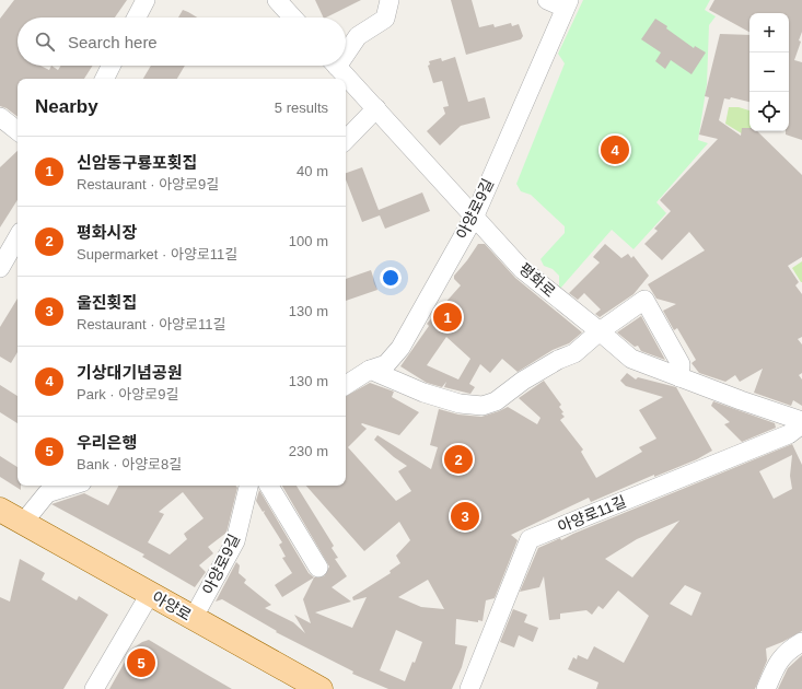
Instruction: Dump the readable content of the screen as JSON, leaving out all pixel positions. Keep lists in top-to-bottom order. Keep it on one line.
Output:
{"streets":{"main road":["아양로"],"street":["아양로9길","평화로","아양로11길"]},"crossings":[["아양로9길","평화로"],["아양로9길","아양로"],["평화로","아양로11길"]],"page":{"map_buttons":["+","−"],"search":"Search here","heading":["Nearby","5 results"],"pins":["4","1","2","3","5"],"list":[{"mark":"1","name":"신암동구룡포횟집","note":"Restaurant · 아양로9길","value":"40 m"},{"mark":"2","name":"평화시장","note":"Supermarket · 아양로11길","value":"100 m"},{"mark":"3","name":"울진횟집","note":"Restaurant · 아양로11길","value":"130 m"},{"mark":"4","name":"기상대기념공원","note":"Park · 아양로9길","value":"130 m"},{"mark":"5","name":"우리은행","note":"Bank · 아양로8길","value":"230 m"}]}}
